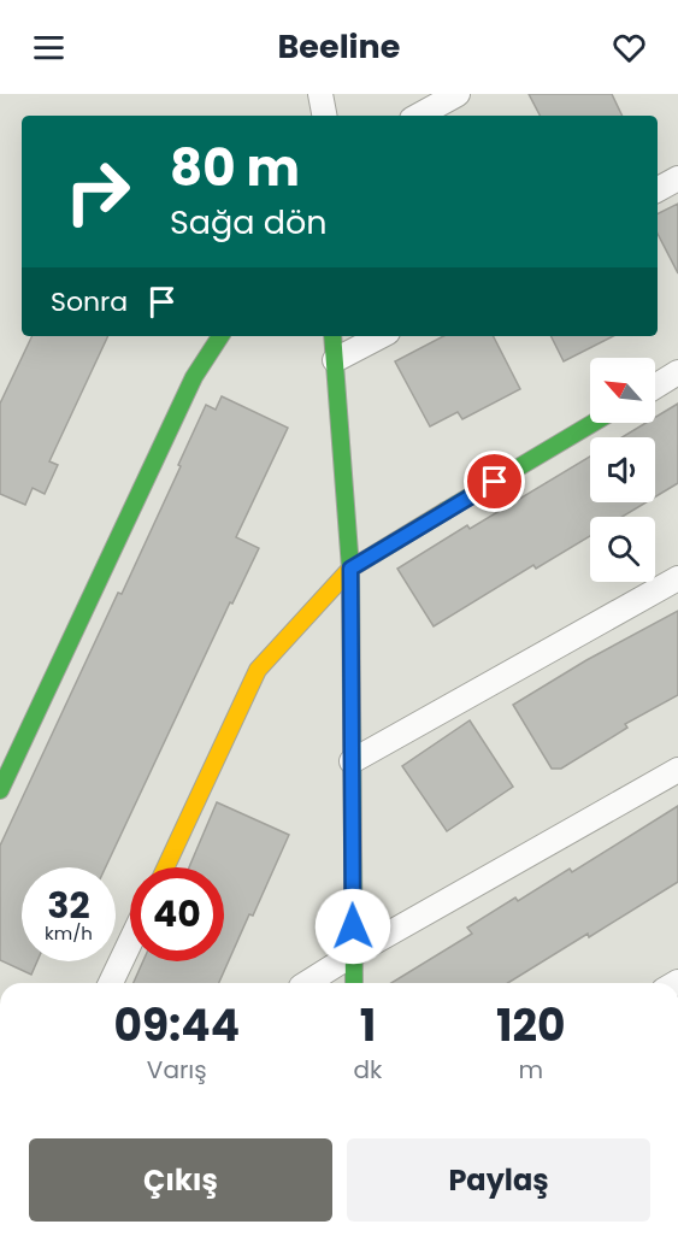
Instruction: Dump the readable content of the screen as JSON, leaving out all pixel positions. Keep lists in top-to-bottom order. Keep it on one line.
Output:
{"north":"top left","page":{"header":"Beeline","turn":["80 m","Sağa dön"],"then":"Sonra","speed":"32 km/h","limit":"40","eta":["09:44","Varış","1","dk","120","m"],"buttons":["Çıkış","Paylaş"]}}
